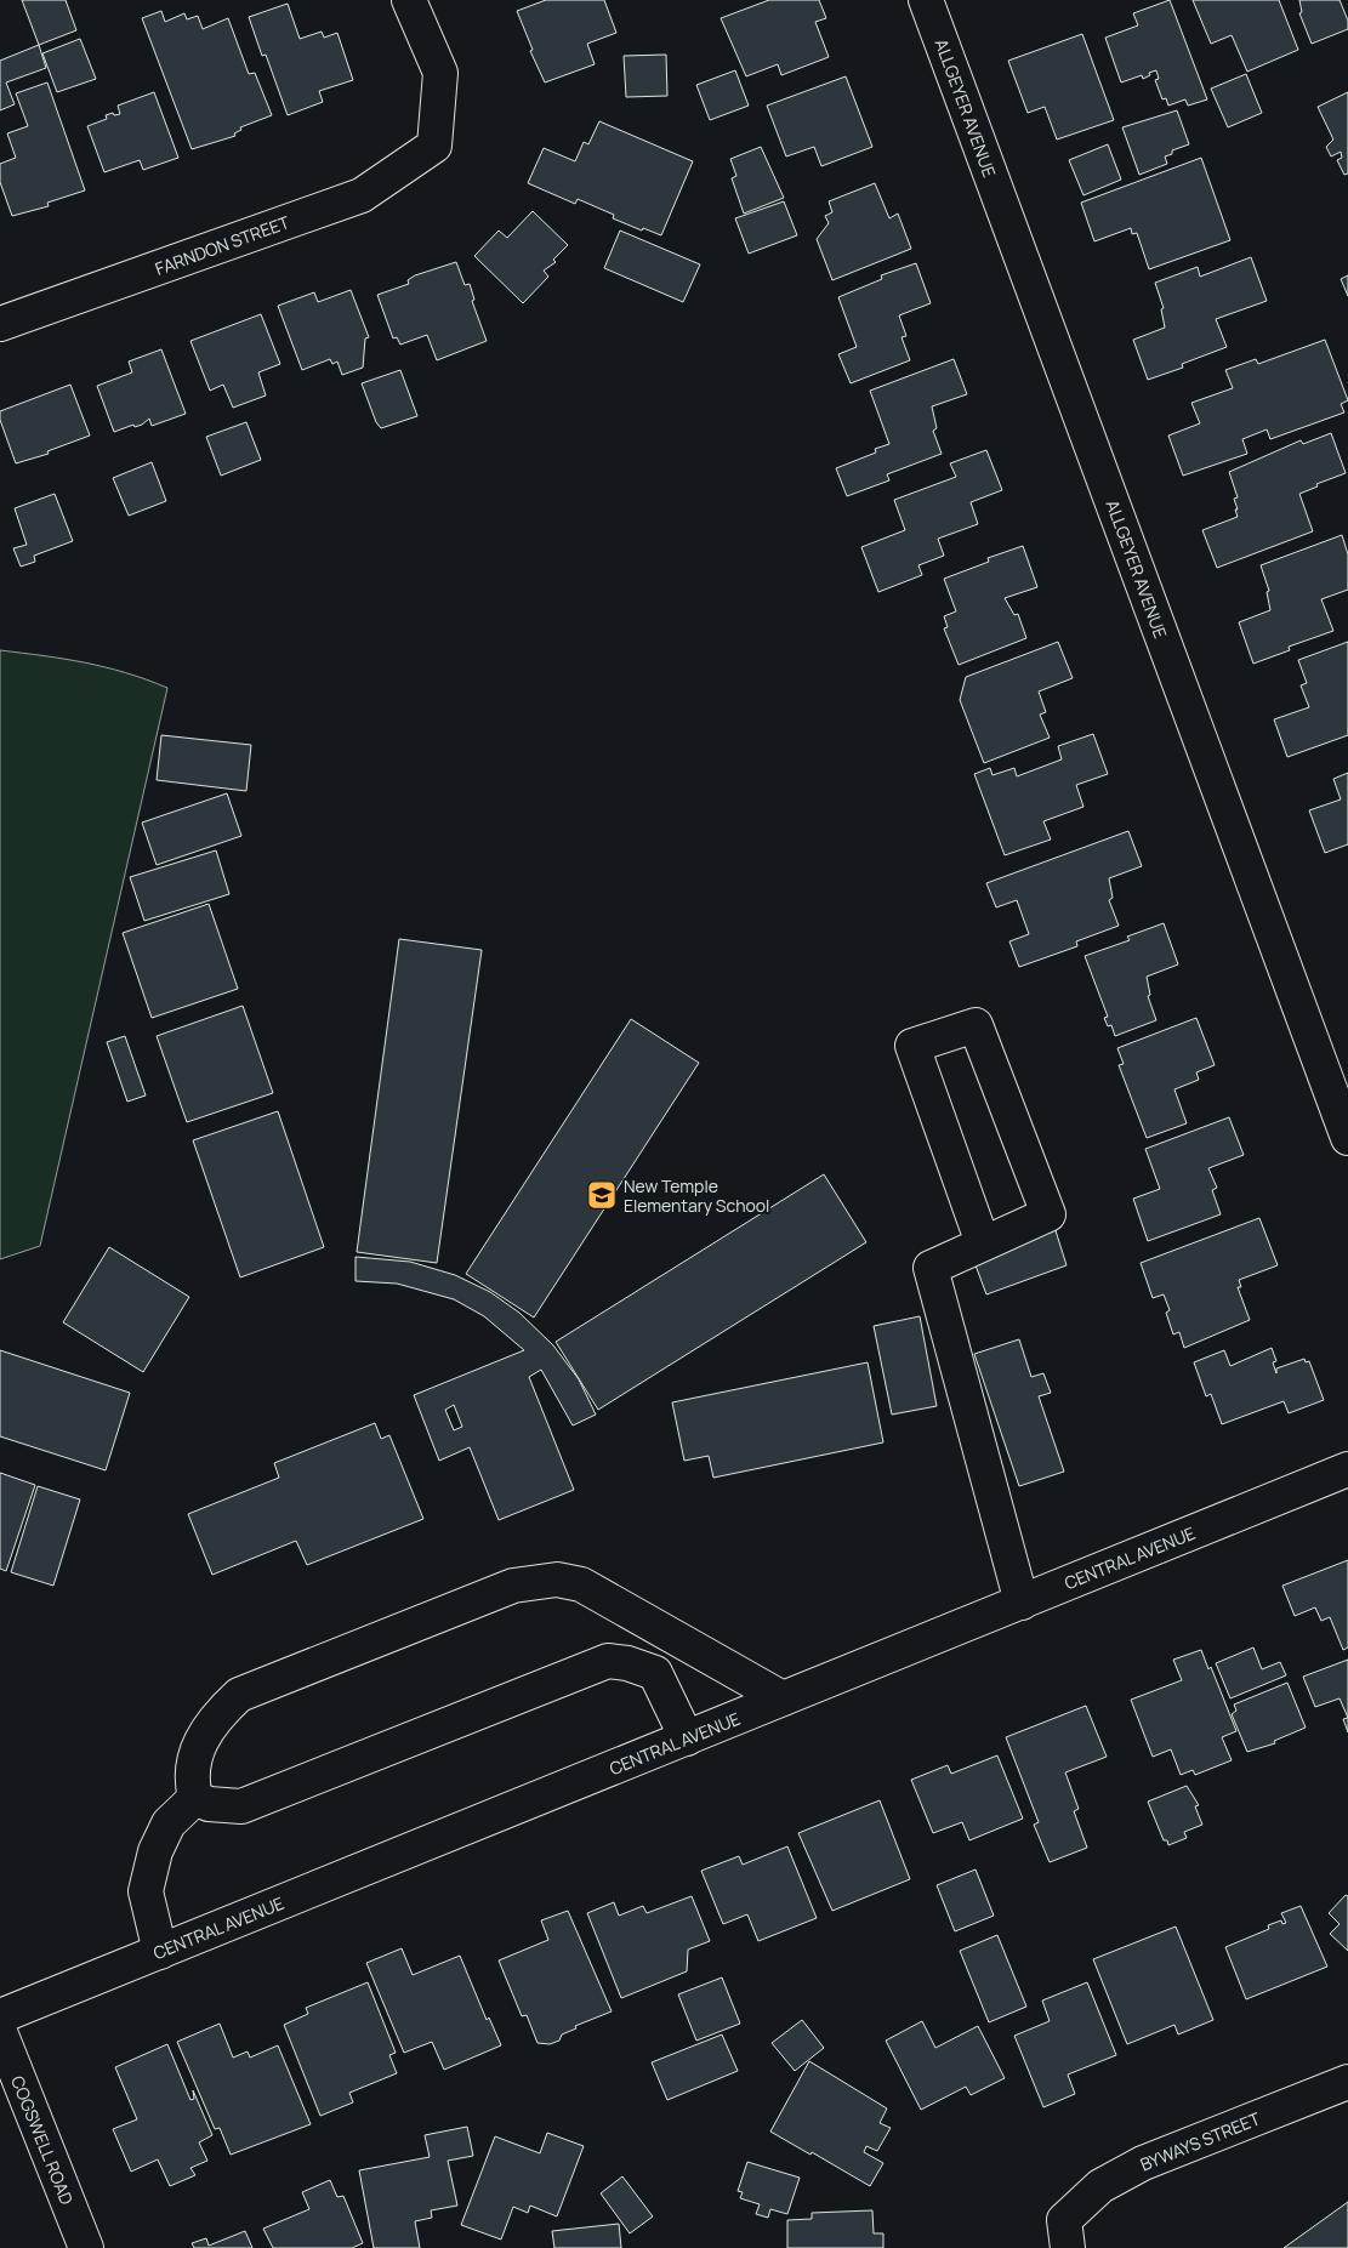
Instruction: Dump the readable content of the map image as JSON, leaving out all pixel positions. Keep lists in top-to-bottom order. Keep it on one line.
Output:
{"streets":{"street":["ALLGEYER AVENUE","FARNDON STREET","CENTRAL AVENUE","COGSWELL ROAD","BYWAYS STREET"]},"places":{"school or university":["New Temple Elementary School"]}}
